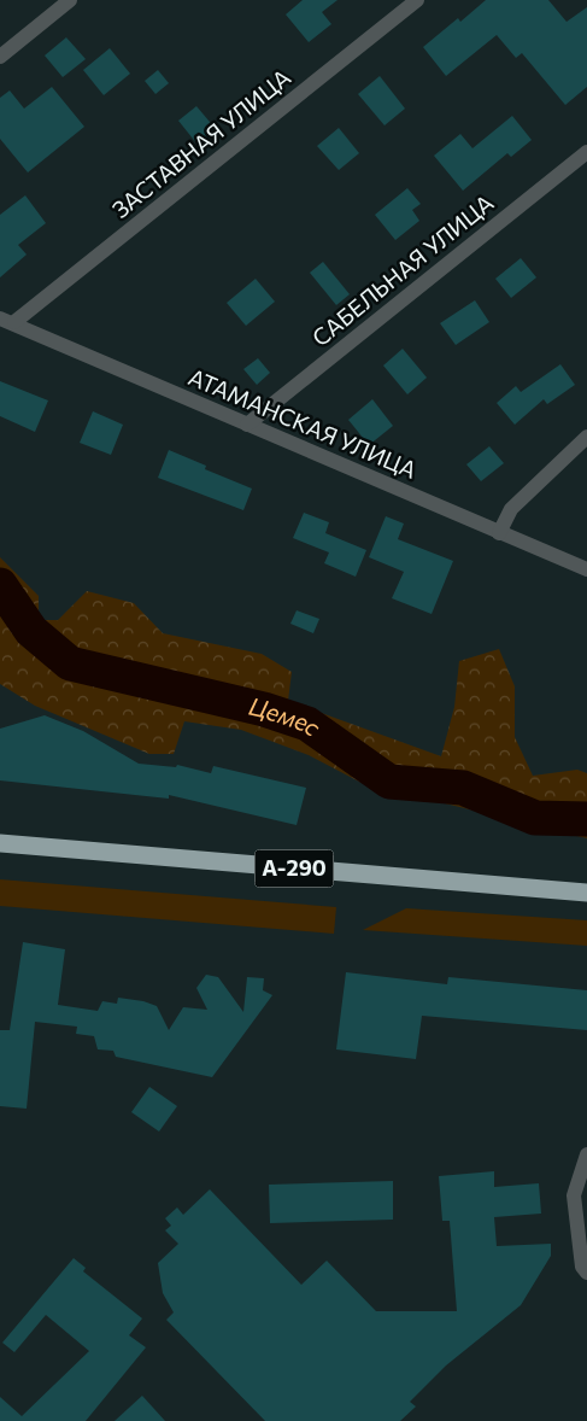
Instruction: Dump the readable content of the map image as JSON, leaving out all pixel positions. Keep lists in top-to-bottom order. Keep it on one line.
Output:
{"streets":{"highway":["А-290"],"street":["ЗАСТАВНАЯ УЛИЦА","САБЕЛЬНАЯ УЛИЦА","АТАМАНСКАЯ УЛИЦА"]},"crossings":[["ЗАСТАВНАЯ УЛИЦА","АТАМАНСКАЯ УЛИЦА"],["САБЕЛЬНАЯ УЛИЦА","АТАМАНСКАЯ УЛИЦА"]],"water":["Цемес"]}
